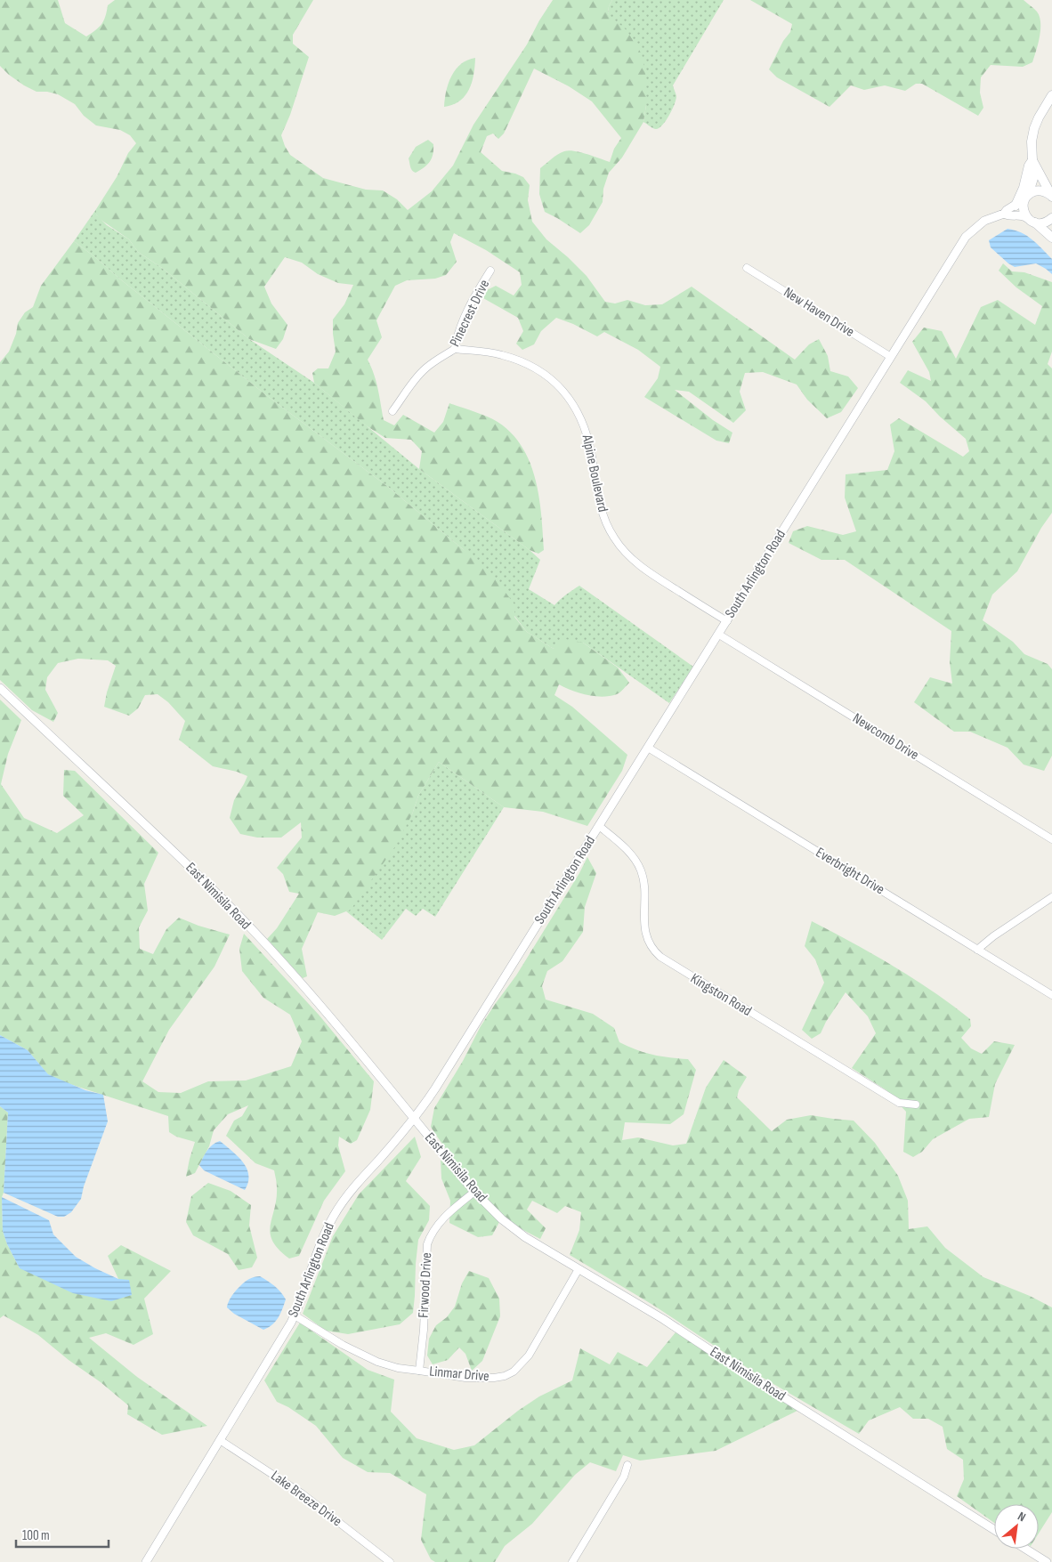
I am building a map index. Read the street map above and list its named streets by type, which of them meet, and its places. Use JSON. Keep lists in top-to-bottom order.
{
  "streets": {
    "street": [
      "New Haven Drive",
      "Pinecrest Drive",
      "Alpine Boulevard",
      "South Arlington Road",
      "Newcomb Drive",
      "Everbright Drive",
      "East Nimisila Road",
      "Kingston Road",
      "Firwood Drive",
      "Linmar Drive",
      "Lake Breeze Drive"
    ]
  },
  "crossings": [
    ["New Haven Drive", "South Arlington Road"],
    ["Pinecrest Drive", "Alpine Boulevard"],
    ["Alpine Boulevard", "South Arlington Road"],
    ["South Arlington Road", "Newcomb Drive"],
    ["South Arlington Road", "Everbright Drive"],
    ["South Arlington Road", "East Nimisila Road"],
    ["South Arlington Road", "Kingston Road"],
    ["South Arlington Road", "Linmar Drive"],
    ["South Arlington Road", "Lake Breeze Drive"],
    ["East Nimisila Road", "Firwood Drive"],
    ["East Nimisila Road", "Linmar Drive"],
    ["Firwood Drive", "Linmar Drive"]
  ],
  "scale_bar": "100 m",
  "north": "top right"
}
